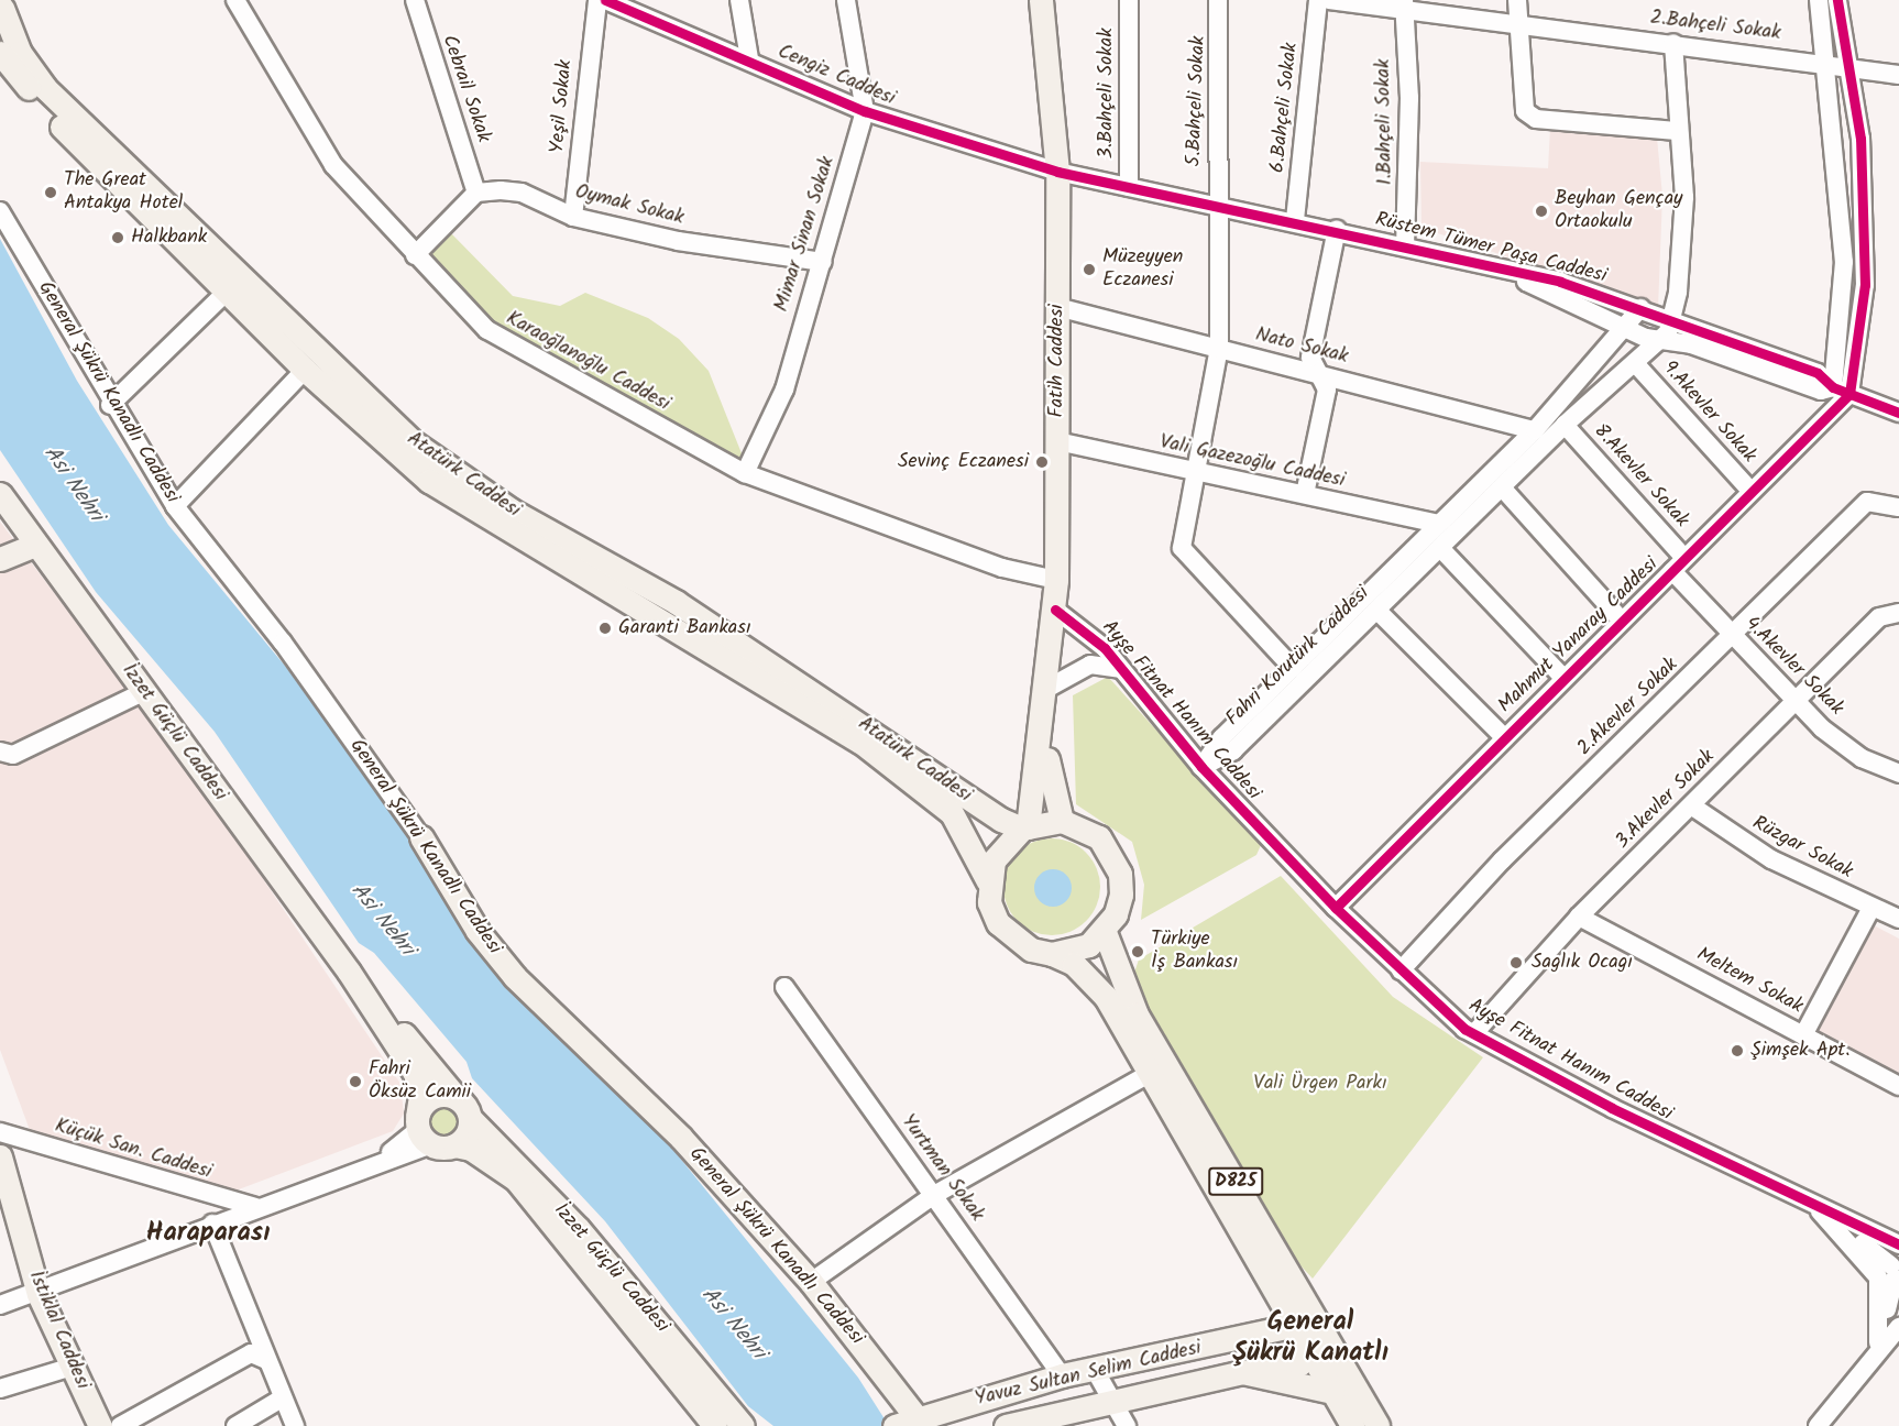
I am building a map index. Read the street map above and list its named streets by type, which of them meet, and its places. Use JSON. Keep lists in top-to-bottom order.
{
  "streets": {
    "main road": [
      "Fatih Caddesi",
      "General Şükrü Kanadlı Caddesi",
      "Atatürk Caddesi",
      "İzzet Güçlü Caddesi",
      "D825",
      "İstiklal Caddesi",
      "Yavuz Sultan Selim Caddesi"
    ],
    "street": [
      "2.Bahçeli Sokak",
      "Cengiz Caddesi",
      "Cebrail Sokak",
      "3.Bahçeli Sokak",
      "5.Bahçeli Sokak",
      "Yeşil Sokak",
      "6.Bahçeli Sokak",
      "1.Bahçeli Sokak",
      "Oymak Sokak",
      "Mimar Sinan Sokak",
      "Rüstem Tümer Paşa Caddesi",
      "Nato Sokak",
      "Karaoğlanoğlu Caddesi",
      "9.Akevler Sokak",
      "Vali Gazezoğlu Caddesi",
      "8.Akevler Sokak",
      "Mahmut Yanaray Caddesi",
      "Fahri Korutürk Caddesi",
      "4.Akevler Sokak",
      "2.Akevler Sokak",
      "Ayşe Fitnat Hanım Caddesi",
      "3.Akevler Sokak",
      "Rüzgar Sokak",
      "Meltem Sokak",
      "Küçük San. Caddesi",
      "Yurtman Sokak"
    ]
  },
  "crossings": [
    ["2.Bahçeli Sokak", "1.Bahçeli Sokak"],
    ["Cengiz Caddesi", "Mimar Sinan Sokak"],
    ["Cengiz Caddesi", "Rüstem Tümer Paşa Caddesi"],
    ["Cengiz Caddesi", "Fatih Caddesi"],
    ["Cebrail Sokak", "Oymak Sokak"],
    ["3.Bahçeli Sokak", "Rüstem Tümer Paşa Caddesi"],
    ["5.Bahçeli Sokak", "Rüstem Tümer Paşa Caddesi"],
    ["5.Bahçeli Sokak", "Nato Sokak"],
    ["5.Bahçeli Sokak", "Vali Gazezoğlu Caddesi"],
    ["5.Bahçeli Sokak", "Fahri Korutürk Caddesi"],
    ["Yeşil Sokak", "Oymak Sokak"],
    ["6.Bahçeli Sokak", "Rüstem Tümer Paşa Caddesi"],
    ["1.Bahçeli Sokak", "Rüstem Tümer Paşa Caddesi"],
    ["Oymak Sokak", "Mimar Sinan Sokak"],
    ["Mimar Sinan Sokak", "Karaoğlanoğlu Caddesi"],
    ["Rüstem Tümer Paşa Caddesi", "Fatih Caddesi"],
    ["Rüstem Tümer Paşa Caddesi", "Mahmut Yanaray Caddesi"],
    ["Rüstem Tümer Paşa Caddesi", "Fahri Korutürk Caddesi"],
    ["Nato Sokak", "Fatih Caddesi"],
    ["Nato Sokak", "Fahri Korutürk Caddesi"],
    ["Fatih Caddesi", "Karaoğlanoğlu Caddesi"],
    ["Fatih Caddesi", "Vali Gazezoğlu Caddesi"],
    ["Fatih Caddesi", "Atatürk Caddesi"],
    ["Fatih Caddesi", "Ayşe Fitnat Hanım Caddesi"],
    ["Fatih Caddesi", "D825"],
    ["General Şükrü Kanadlı Caddesi", "Yavuz Sultan Selim Caddesi"],
    ["9.Akevler Sokak", "Mahmut Yanaray Caddesi"],
    ["9.Akevler Sokak", "Fahri Korutürk Caddesi"],
    ["Vali Gazezoğlu Caddesi", "Fahri Korutürk Caddesi"],
    ["Atatürk Caddesi", "D825"],
    ["Atatürk Caddesi", "Yavuz Sultan Selim Caddesi"],
    ["8.Akevler Sokak", "Mahmut Yanaray Caddesi"],
    ["8.Akevler Sokak", "Fahri Korutürk Caddesi"],
    ["8.Akevler Sokak", "4.Akevler Sokak"],
    ["Mahmut Yanaray Caddesi", "4.Akevler Sokak"],
    ["Mahmut Yanaray Caddesi", "Ayşe Fitnat Hanım Caddesi"],
    ["Fahri Korutürk Caddesi", "Ayşe Fitnat Hanım Caddesi"],
    ["4.Akevler Sokak", "2.Akevler Sokak"],
    ["4.Akevler Sokak", "3.Akevler Sokak"],
    ["2.Akevler Sokak", "Ayşe Fitnat Hanım Caddesi"],
    ["Ayşe Fitnat Hanım Caddesi", "3.Akevler Sokak"],
    ["3.Akevler Sokak", "Rüzgar Sokak"],
    ["3.Akevler Sokak", "Meltem Sokak"],
    ["Yurtman Sokak", "Yavuz Sultan Selim Caddesi"],
    ["D825", "Yavuz Sultan Selim Caddesi"]
  ],
  "districts": ["Haraparası", "General Şükrü Kanatlı"],
  "water": ["Asi Nehri"],
  "parks": ["Vali Ürgen Parkı"],
  "places": [
    "The Great Antakya Hotel",
    "Beyhan Gençay Ortaokulu",
    "Halkbank",
    "Müzeyyen Eczanesi",
    "Sevinç Eczanesi",
    "Garanti Bankası",
    "Türkiye İş Bankası",
    "Saglık Ocagı",
    "Şimşek Apt.",
    "Fahri Öksüz Camii"
  ]
}
